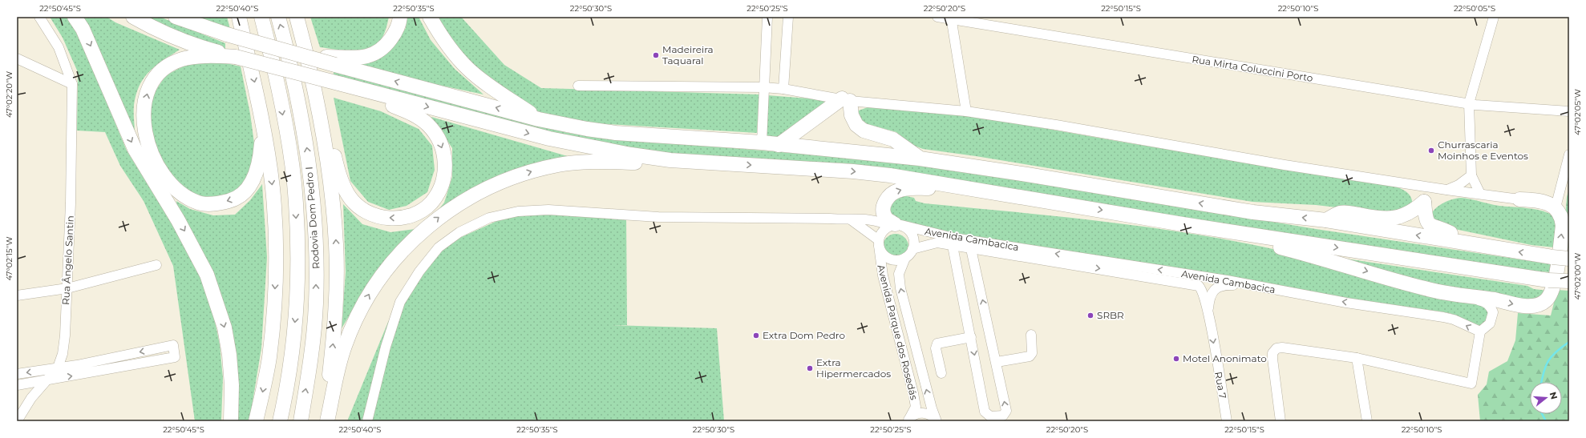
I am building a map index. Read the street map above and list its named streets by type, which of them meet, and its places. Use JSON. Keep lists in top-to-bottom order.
{
  "streets": {
    "highway": ["Rodovia Dom Pedro I"],
    "street": [
      "Rua Mirta Coluccini Porto",
      "Avenida Cambacica",
      "Rua Ângelo Santin",
      "Avenida Parque dos Rosedás",
      "Rua 7"
    ]
  },
  "crossings": [
    ["Avenida Cambacica", "Avenida Parque dos Rosedás"],
    ["Avenida Cambacica", "Rua 7"]
  ],
  "one_way": ["Rua 7"],
  "places": [
    "Madeireira Taquaral",
    "Churrascaria Moinhos e Eventos",
    "SRBR",
    "Extra Dom Pedro",
    "Motel Anonimato",
    "Extra Hipermercados"
  ],
  "north": "right",
  "coordinates": [
    "22°50'45\"S",
    "22°50'40\"S",
    "22°50'35\"S",
    "22°50'30\"S",
    "22°50'25\"S",
    "22°50'20\"S",
    "22°50'15\"S",
    "22°50'10\"S",
    "22°50'05\"S",
    "47°02'20\"W",
    "47°02'05\"W",
    "47°02'15\"W",
    "47°02'00\"W"
  ]
}
